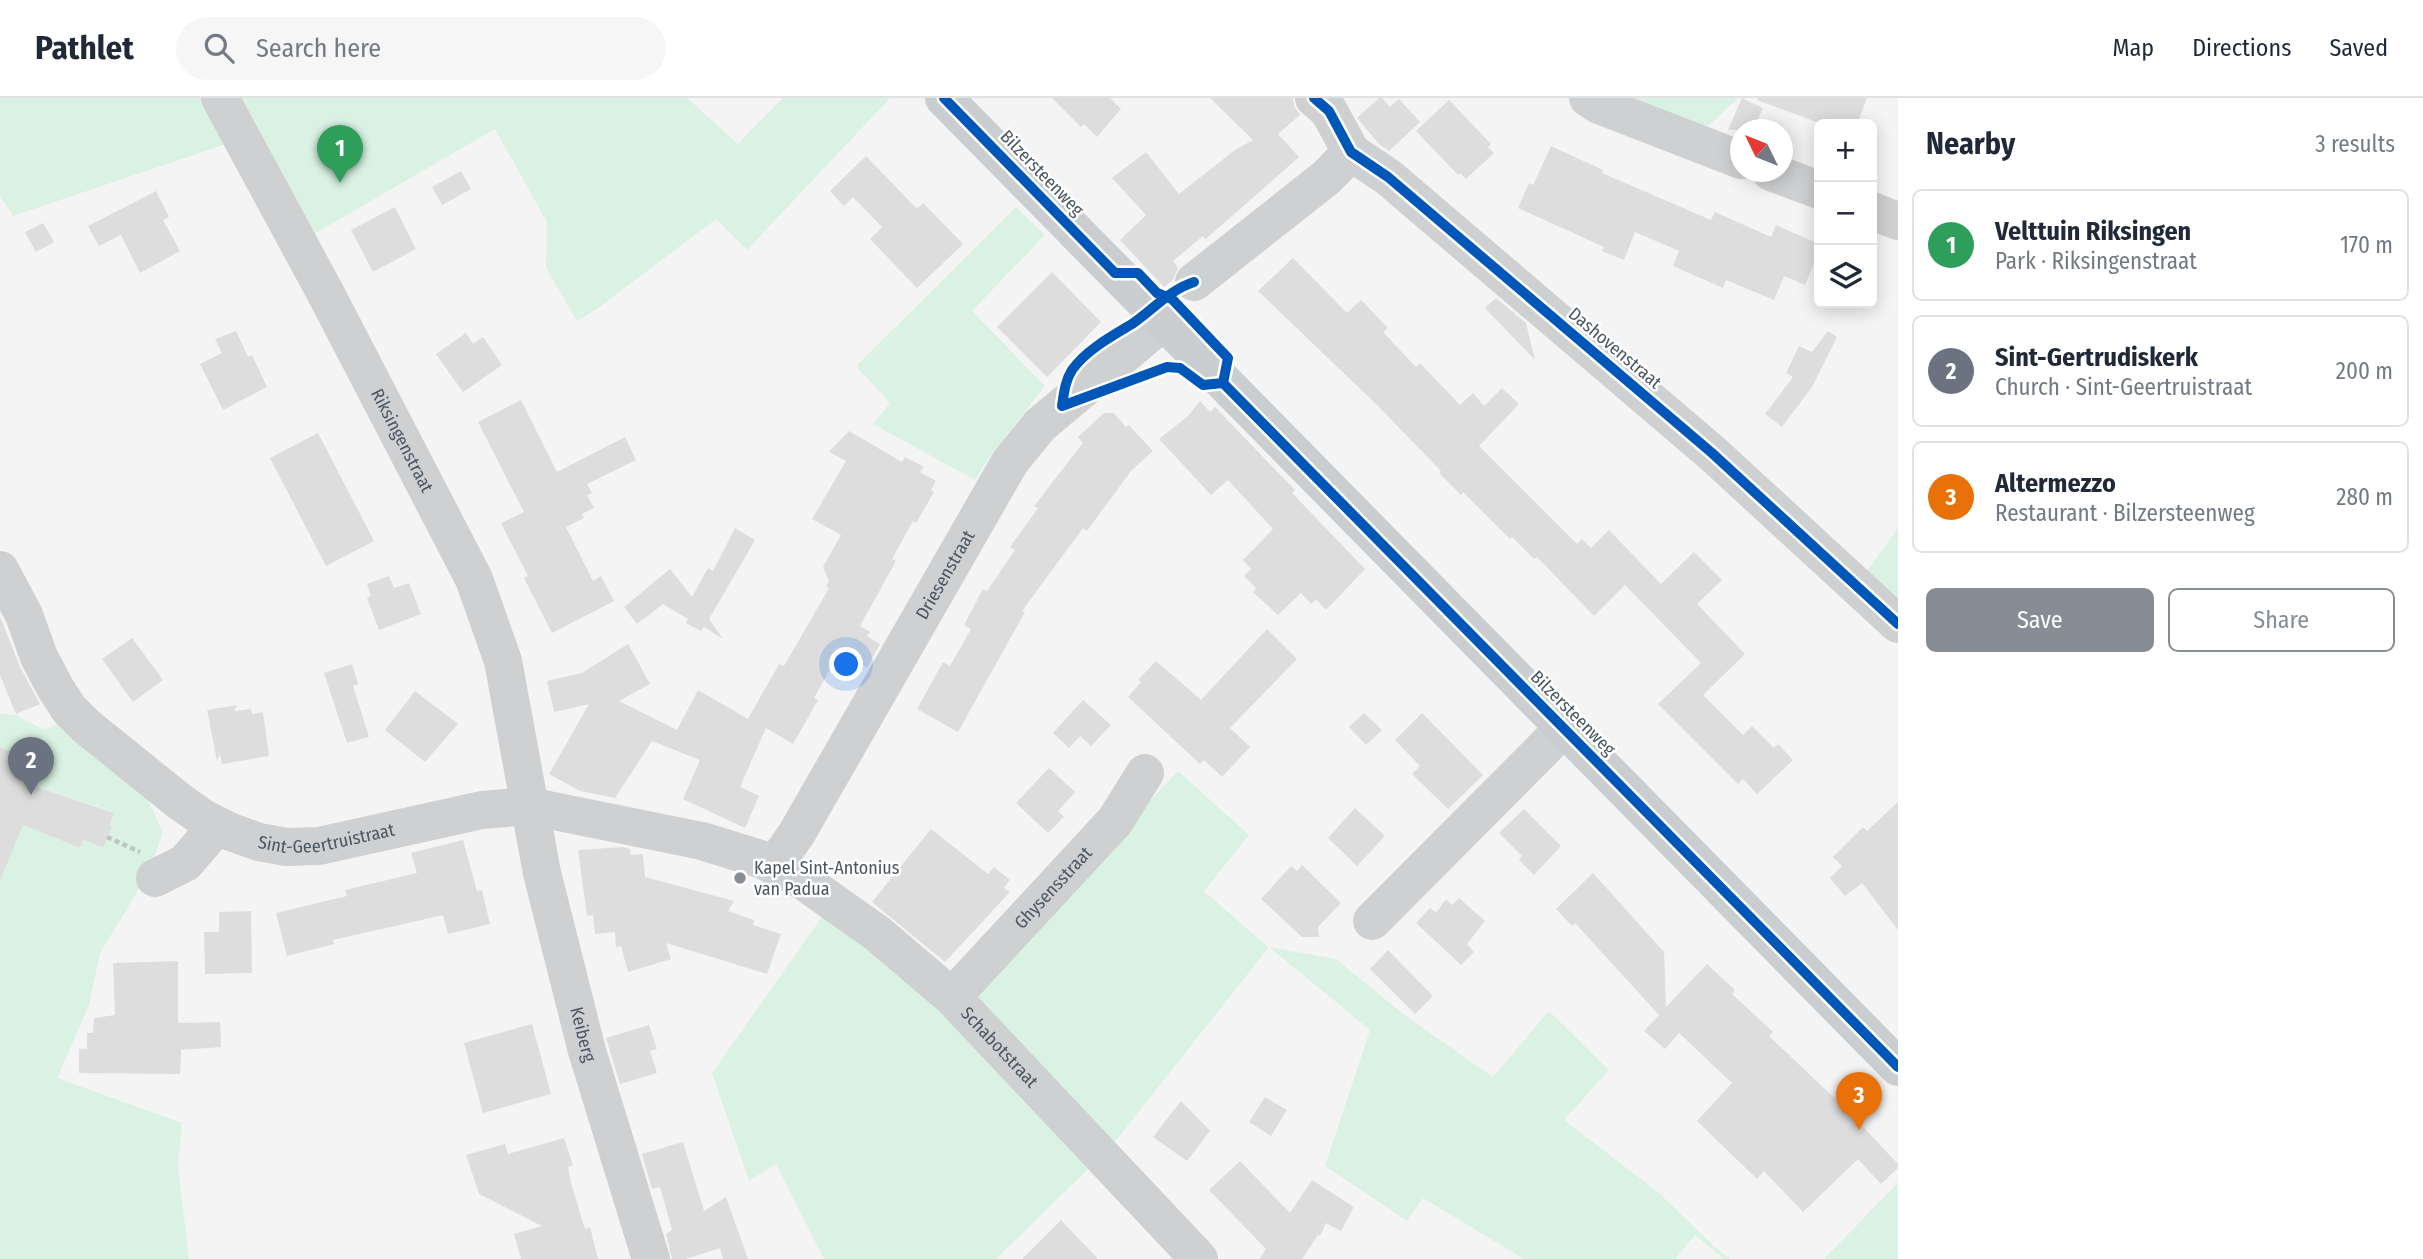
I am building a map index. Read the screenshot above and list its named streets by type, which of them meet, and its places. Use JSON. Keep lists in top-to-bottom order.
{
  "streets": {
    "main road": ["Bilzersteenweg"],
    "street": [
      "Dashovenstraat",
      "Riksingenstraat",
      "Driesenstraat",
      "Sint-Geertruistraat",
      "Ghysensstraat",
      "Keiberg",
      "Schabotstraat"
    ]
  },
  "crossings": [
    ["Bilzersteenweg", "Driesenstraat"],
    ["Riksingenstraat", "Sint-Geertruistraat"],
    ["Riksingenstraat", "Keiberg"],
    ["Driesenstraat", "Sint-Geertruistraat"],
    ["Driesenstraat", "Schabotstraat"],
    ["Sint-Geertruistraat", "Keiberg"],
    ["Sint-Geertruistraat", "Schabotstraat"],
    ["Ghysensstraat", "Schabotstraat"]
  ],
  "places": ["Kapel Sint-Antonius van Padua"],
  "north": "top left",
  "page": {
    "header": "Pathlet",
    "search": "Search here",
    "nav": ["Map", "Directions", "Saved"],
    "heading": ["Nearby", "3 results"],
    "map_buttons": ["+", "−"],
    "pins": ["1", "2", "3"],
    "list": [
      {
        "mark": "1",
        "name": "Velttuin Riksingen",
        "note": "Park · Riksingenstraat",
        "value": "170 m"
      },
      {
        "mark": "2",
        "name": "Sint-Gertrudiskerk",
        "note": "Church · Sint-Geertruistraat",
        "value": "200 m"
      },
      {
        "mark": "3",
        "name": "Altermezzo",
        "note": "Restaurant · Bilzersteenweg",
        "value": "280 m"
      }
    ],
    "buttons": ["Save", "Share"]
  }
}
